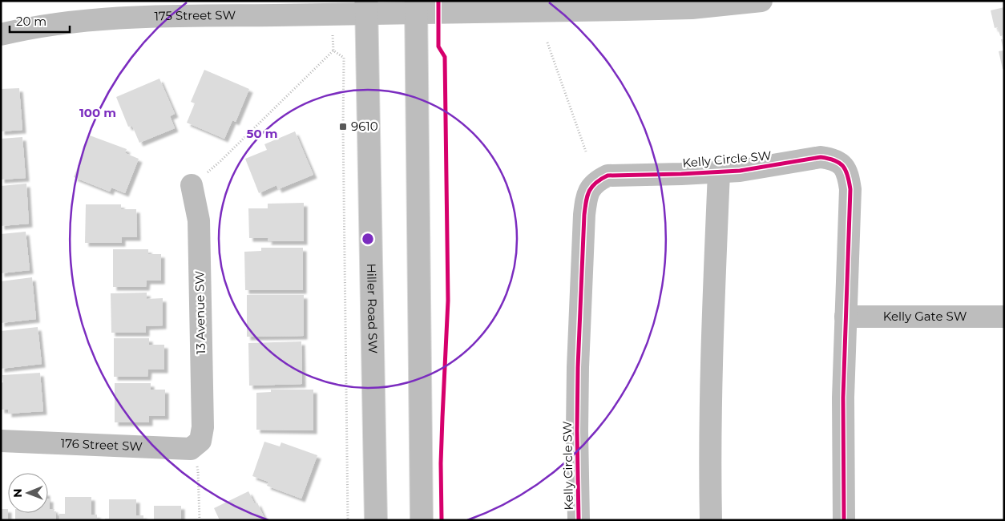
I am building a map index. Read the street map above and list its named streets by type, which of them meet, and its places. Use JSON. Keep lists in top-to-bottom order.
{
  "streets": {
    "street": [
      "175 Street SW",
      "Kelly Circle SW",
      "Hiller Road SW",
      "13 Avenue SW",
      "Kelly Gate SW",
      "176 Street SW"
    ]
  },
  "crossings": [
    ["175 Street SW", "Hiller Road SW"],
    ["Kelly Circle SW", "Kelly Gate SW"],
    ["13 Avenue SW", "176 Street SW"]
  ],
  "places": {
    "transit": ["9610"]
  },
  "scale_bar": "20 m",
  "north": "left",
  "rings": ["100 m", "50 m"]
}
